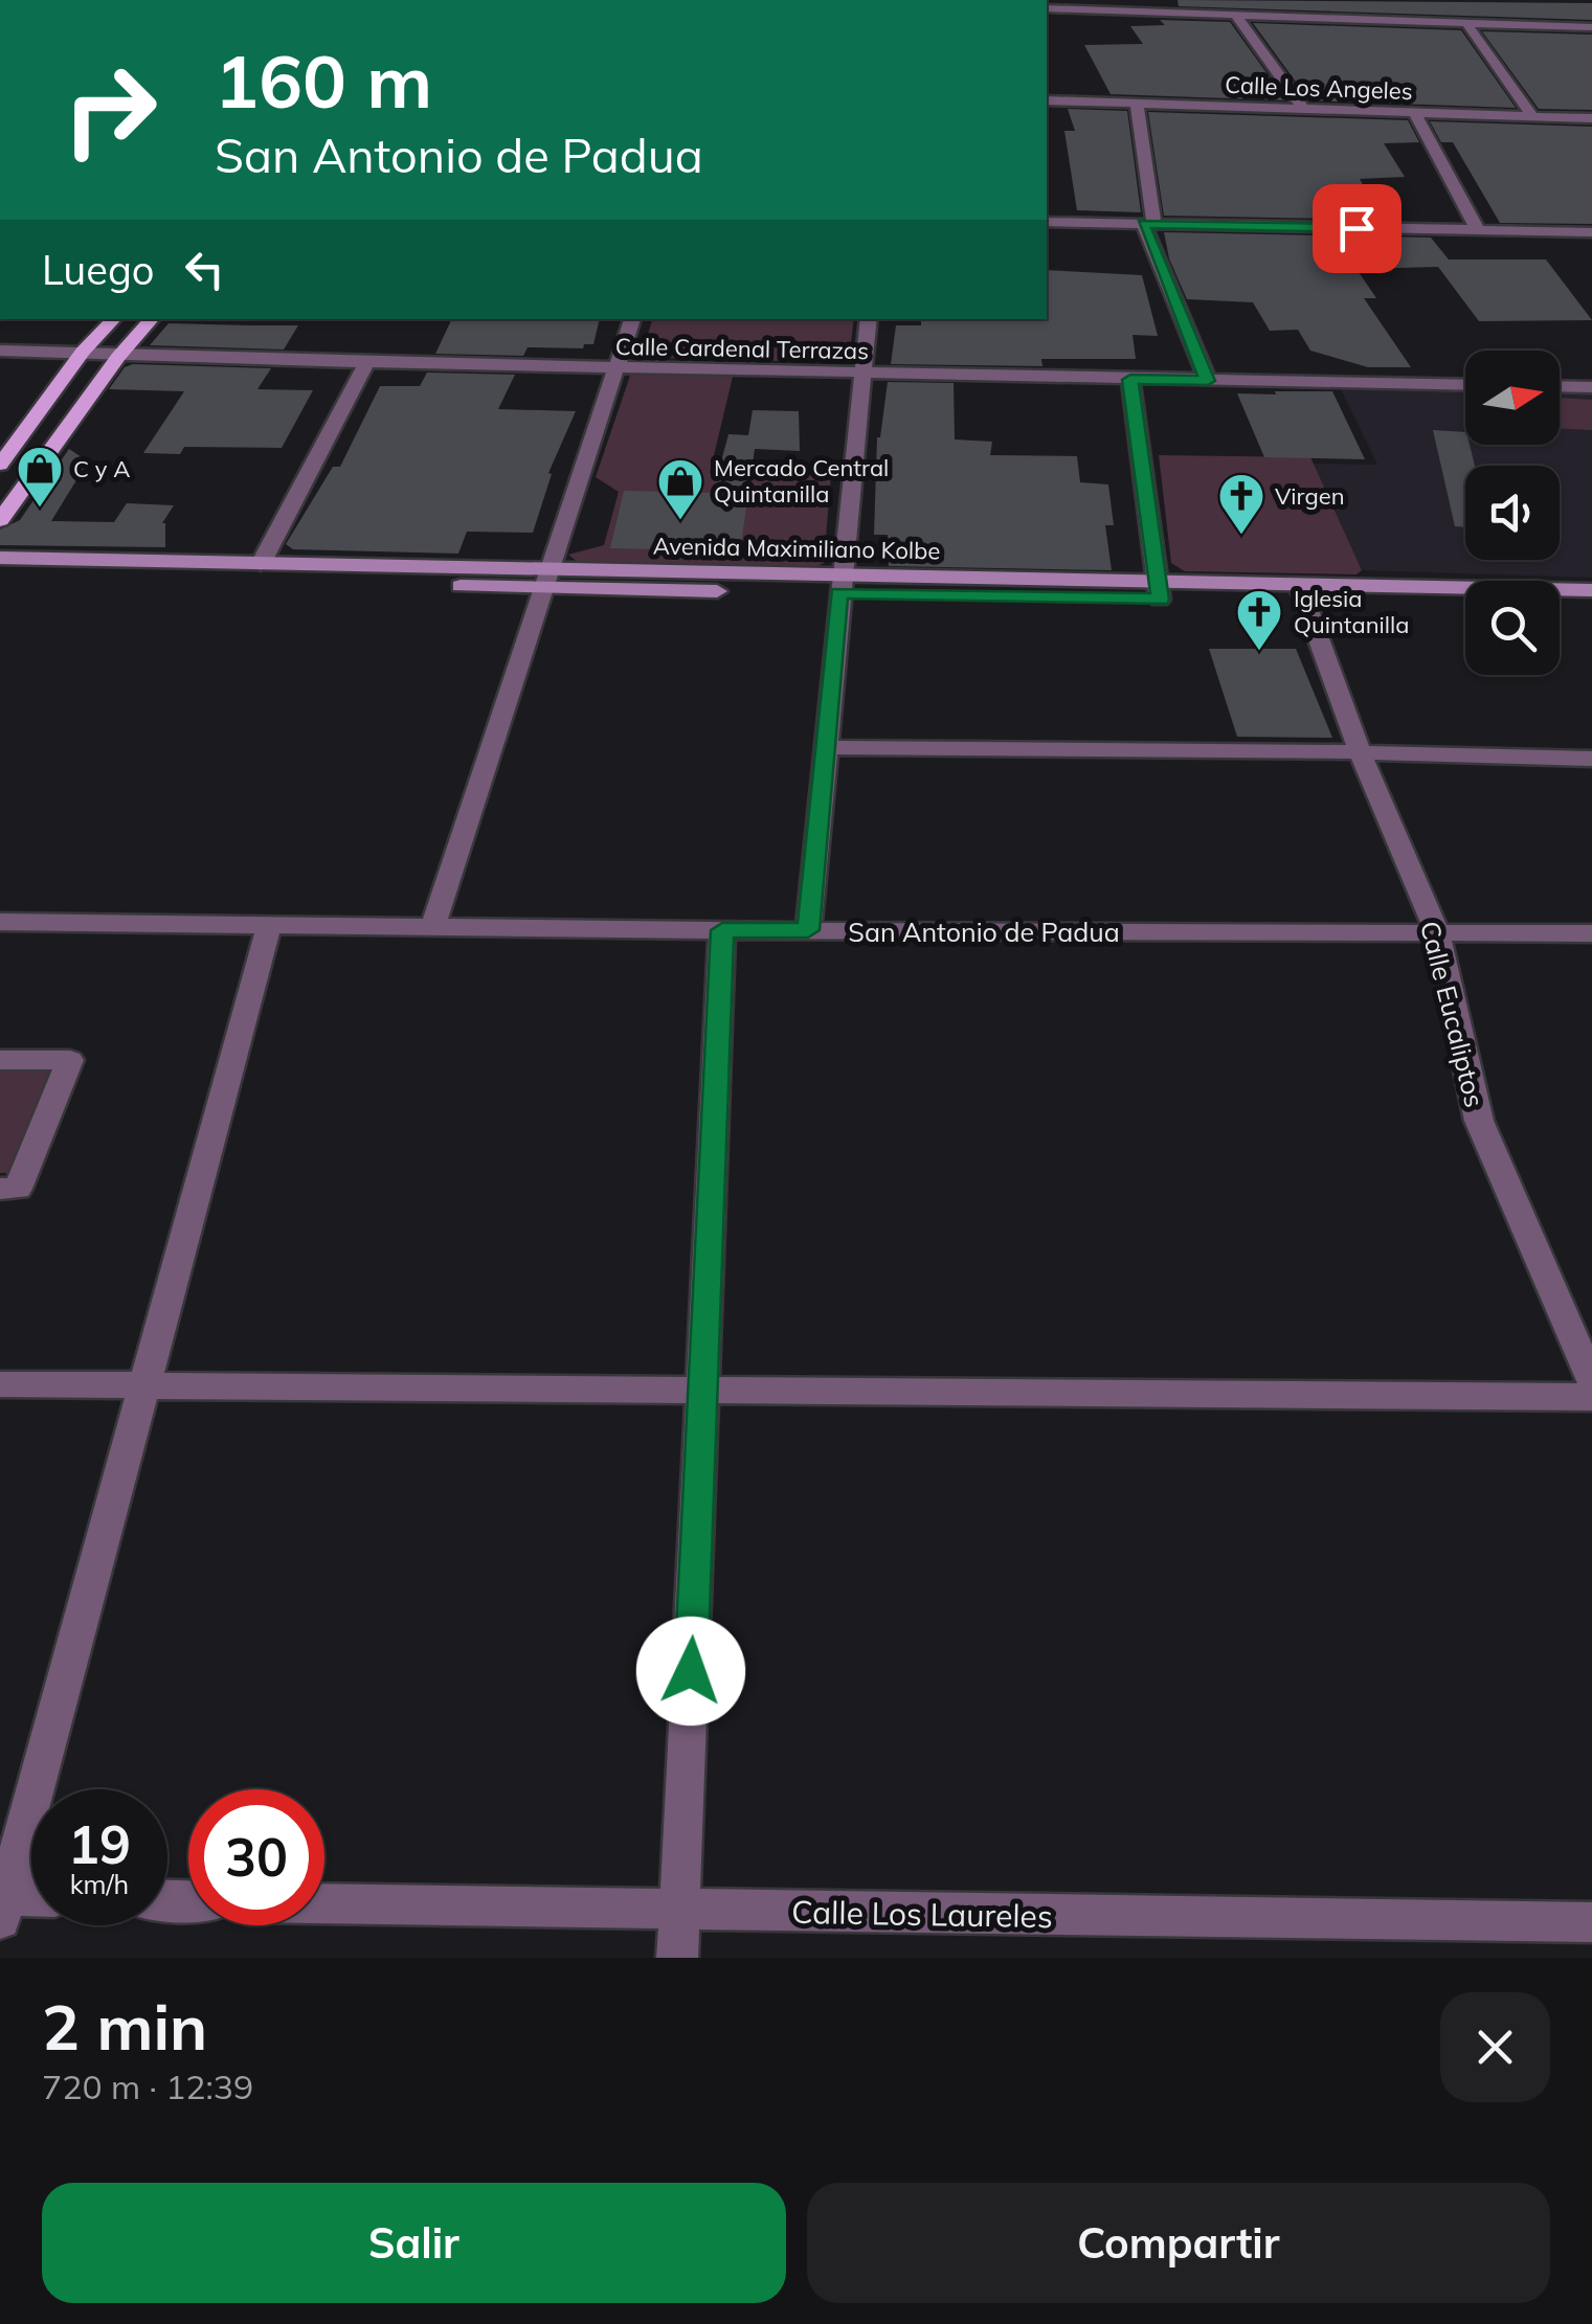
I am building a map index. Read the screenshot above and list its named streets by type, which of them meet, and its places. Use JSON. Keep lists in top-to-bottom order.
{
  "streets": {
    "main road": ["Avenida Maximiliano Kolbe"],
    "street": [
      "Calle Los Angeles",
      "Calle Cardenal Terrazas",
      "San Antonio de Padua",
      "Calle Eucaliptos",
      "Calle Los Laureles"
    ]
  },
  "crossings": [
    ["Avenida Maximiliano Kolbe", "Calle Eucaliptos"],
    ["San Antonio de Padua", "Calle Eucaliptos"]
  ],
  "places": {
    "shop": ["C y A", "Mercado Central Quintanilla"],
    "church": ["Virgen", "Iglesia Quintanilla"]
  },
  "north": "right",
  "page": {
    "turn": ["160 m", "San Antonio de Padua"],
    "then": "Luego",
    "speed": "19 km/h",
    "limit": "30",
    "heading": ["2 min", "720 m · 12:39"],
    "buttons": ["Salir", "Compartir"]
  }
}
